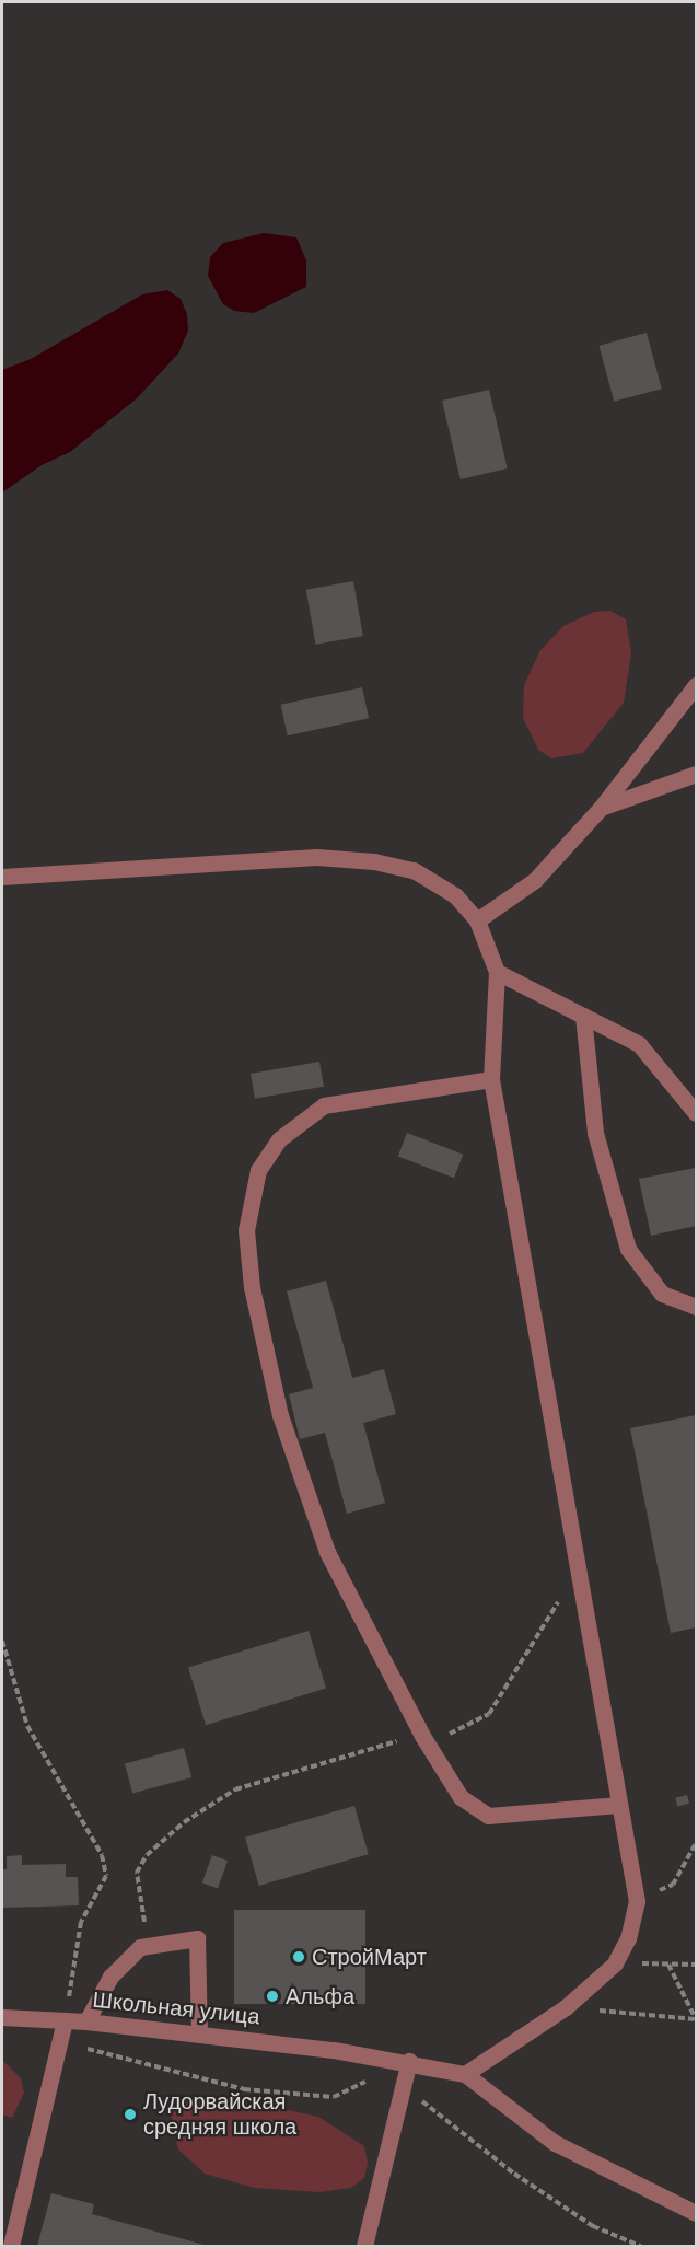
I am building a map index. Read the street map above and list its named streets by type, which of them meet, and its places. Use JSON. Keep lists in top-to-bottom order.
{
  "streets": {
    "street": ["Школьная улица"]
  },
  "places": ["СтройМарт", "Альфа", "Лудорвайская средняя школа"]
}
